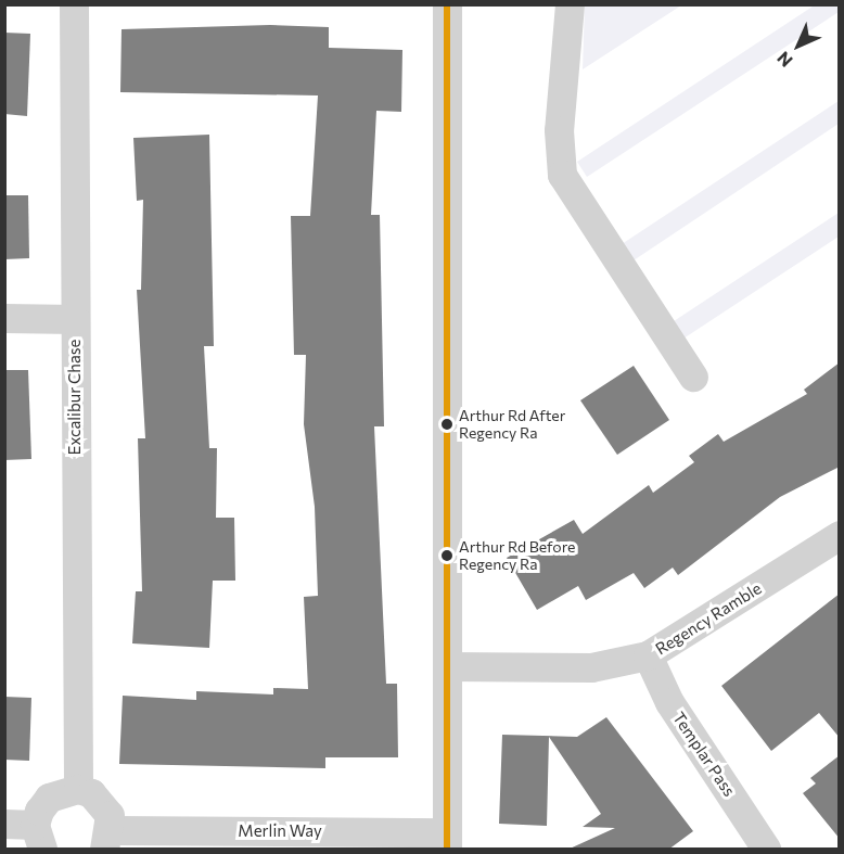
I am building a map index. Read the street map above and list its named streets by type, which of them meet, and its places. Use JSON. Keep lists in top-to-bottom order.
{
  "streets": {
    "street": [
      "Excalibur Chase",
      "Regency Ramble",
      "Templar Pass",
      "Merlin Way"
    ]
  },
  "crossings": [
    ["Regency Ramble", "Templar Pass"]
  ],
  "places": ["Arthur Rd After Regency Ra", "Arthur Rd Before Regency Ra"],
  "north": "bottom left"
}
